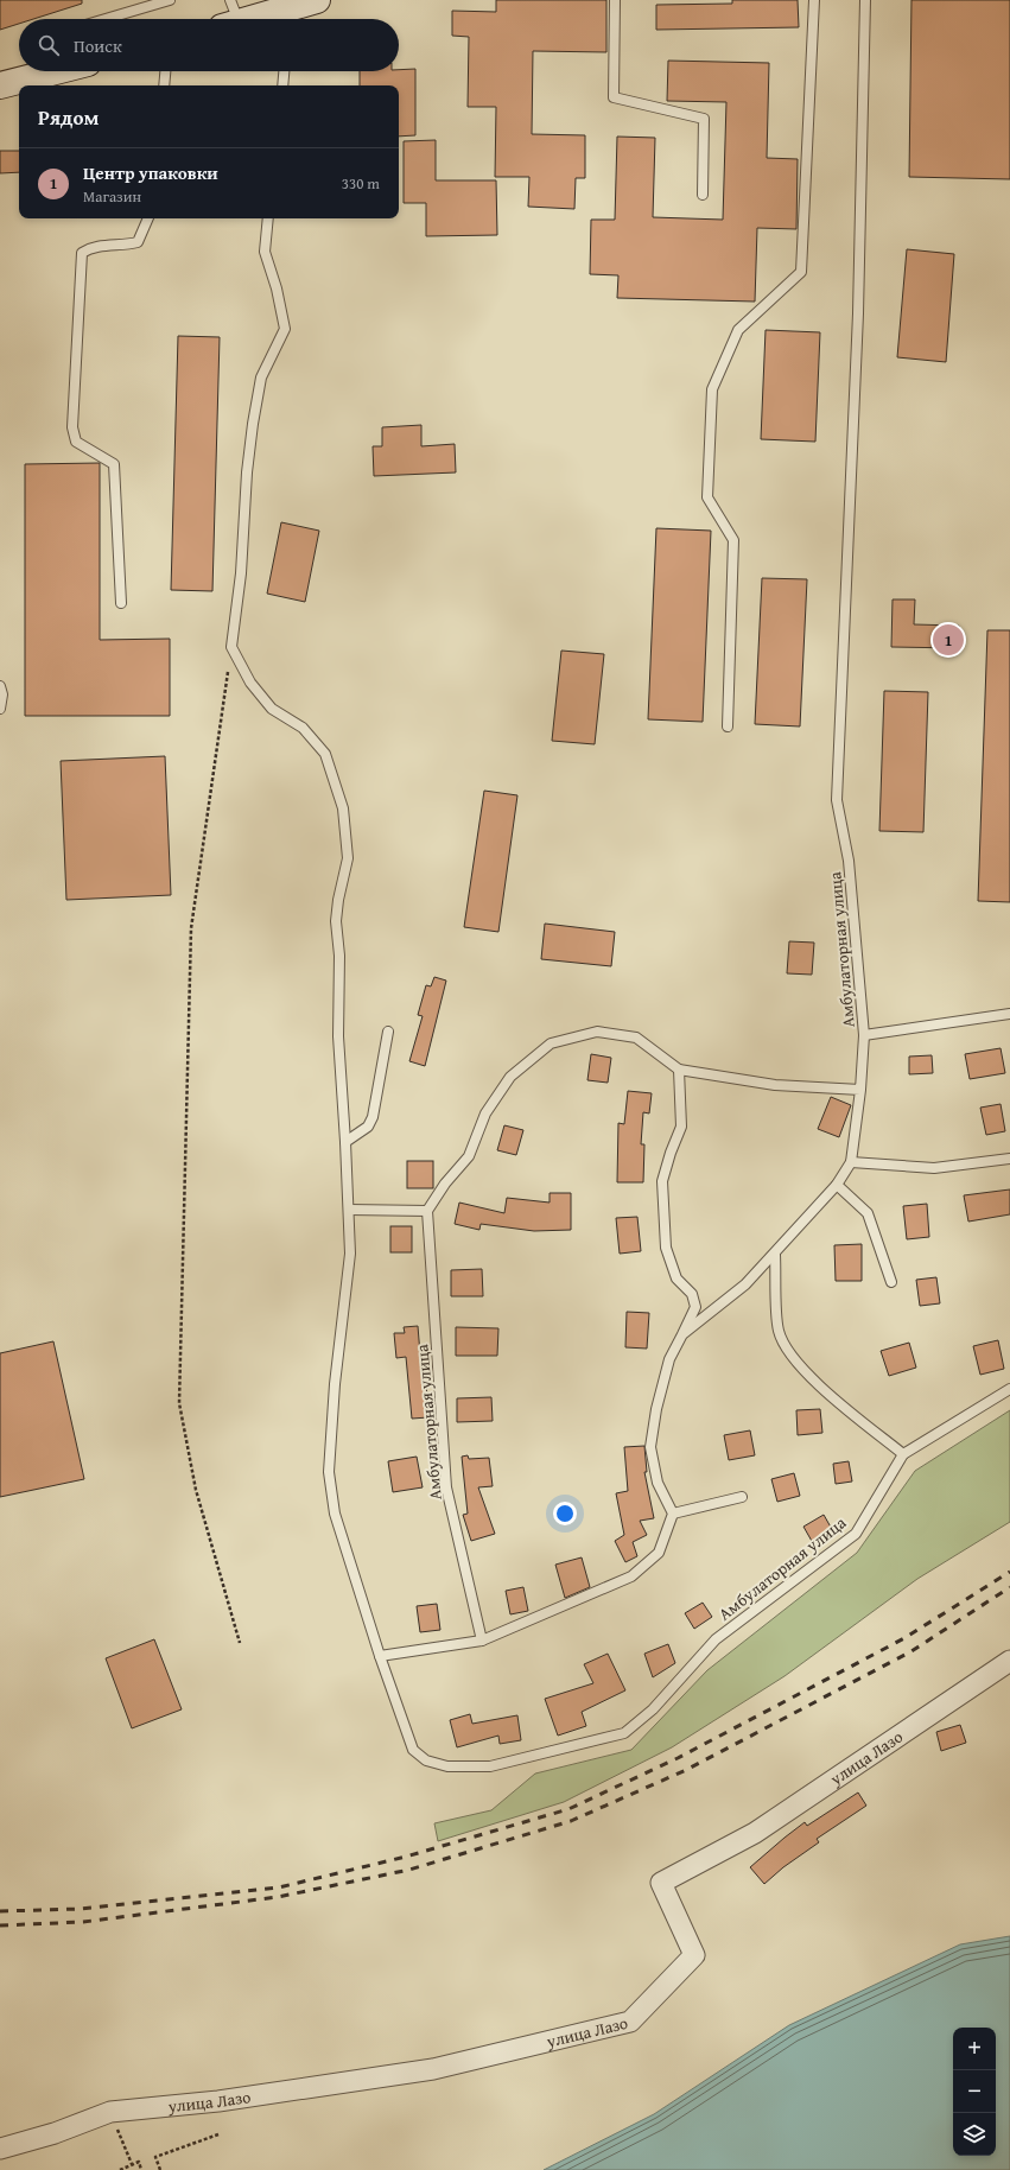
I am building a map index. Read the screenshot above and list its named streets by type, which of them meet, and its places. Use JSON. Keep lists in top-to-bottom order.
{
  "streets": {
    "street": ["улица Лазо"],
    "lane": ["Амбулаторная улица"]
  },
  "page": {
    "search": "Поиск",
    "heading": "Рядом",
    "list": [
      {
        "mark": "1",
        "name": "Центр упаковки",
        "note": "Магазин",
        "value": "330 m"
      }
    ],
    "pins": "1",
    "map_buttons": ["+", "−"]
  }
}
